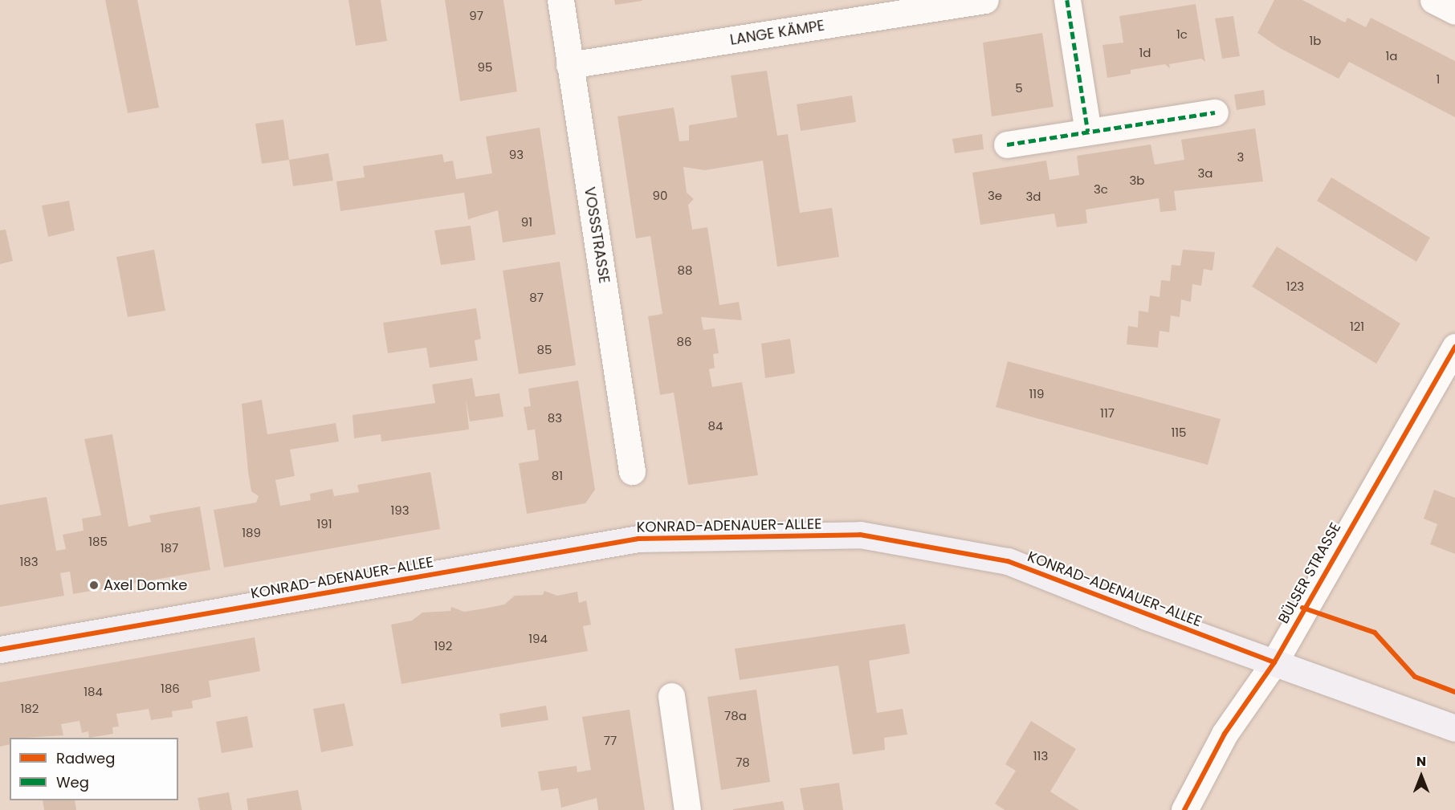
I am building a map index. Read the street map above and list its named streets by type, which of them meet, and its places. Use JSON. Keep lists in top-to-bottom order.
{
  "streets": {
    "main road": ["KONRAD-ADENAUER-ALLEE"],
    "street": ["LANGE KÄMPE", "VOSSSTRASSE", "BÜLSER STRASSE"]
  },
  "crossings": [
    ["LANGE KÄMPE", "VOSSSTRASSE"],
    ["KONRAD-ADENAUER-ALLEE", "BÜLSER STRASSE"]
  ],
  "places": ["Axel Domke"],
  "house_numbers": [
    "97",
    "1c",
    "1b",
    "1d",
    "1a",
    "95",
    "1",
    "5",
    "93",
    "3",
    "3a",
    "3b",
    "3c",
    "90",
    "3e",
    "3d",
    "91",
    "88",
    "123",
    "87",
    "121",
    "86",
    "85",
    "119",
    "117",
    "83",
    "84",
    "115",
    "81",
    "193",
    "191",
    "189",
    "185",
    "187",
    "183",
    "194",
    "192",
    "186",
    "184",
    "182",
    "78a",
    "77",
    "113",
    "78"
  ],
  "legend": ["Radweg", "Weg"],
  "north": "top"
}
